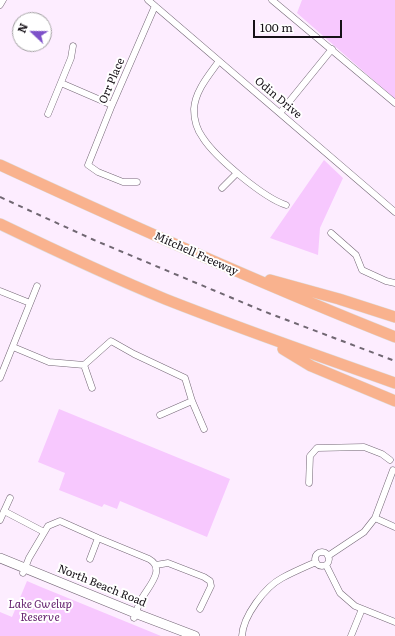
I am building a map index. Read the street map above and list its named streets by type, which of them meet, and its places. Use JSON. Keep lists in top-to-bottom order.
{
  "streets": {
    "highway": ["Mitchell Freeway"],
    "main road": ["North Beach Road"],
    "street": ["Orr Place", "Odin Drive"]
  },
  "crossings": [
    ["Orr Place", "Odin Drive"]
  ],
  "parks": ["Lake Gwelup Reserve"],
  "scale_bar": "100 m",
  "north": "left"
}
